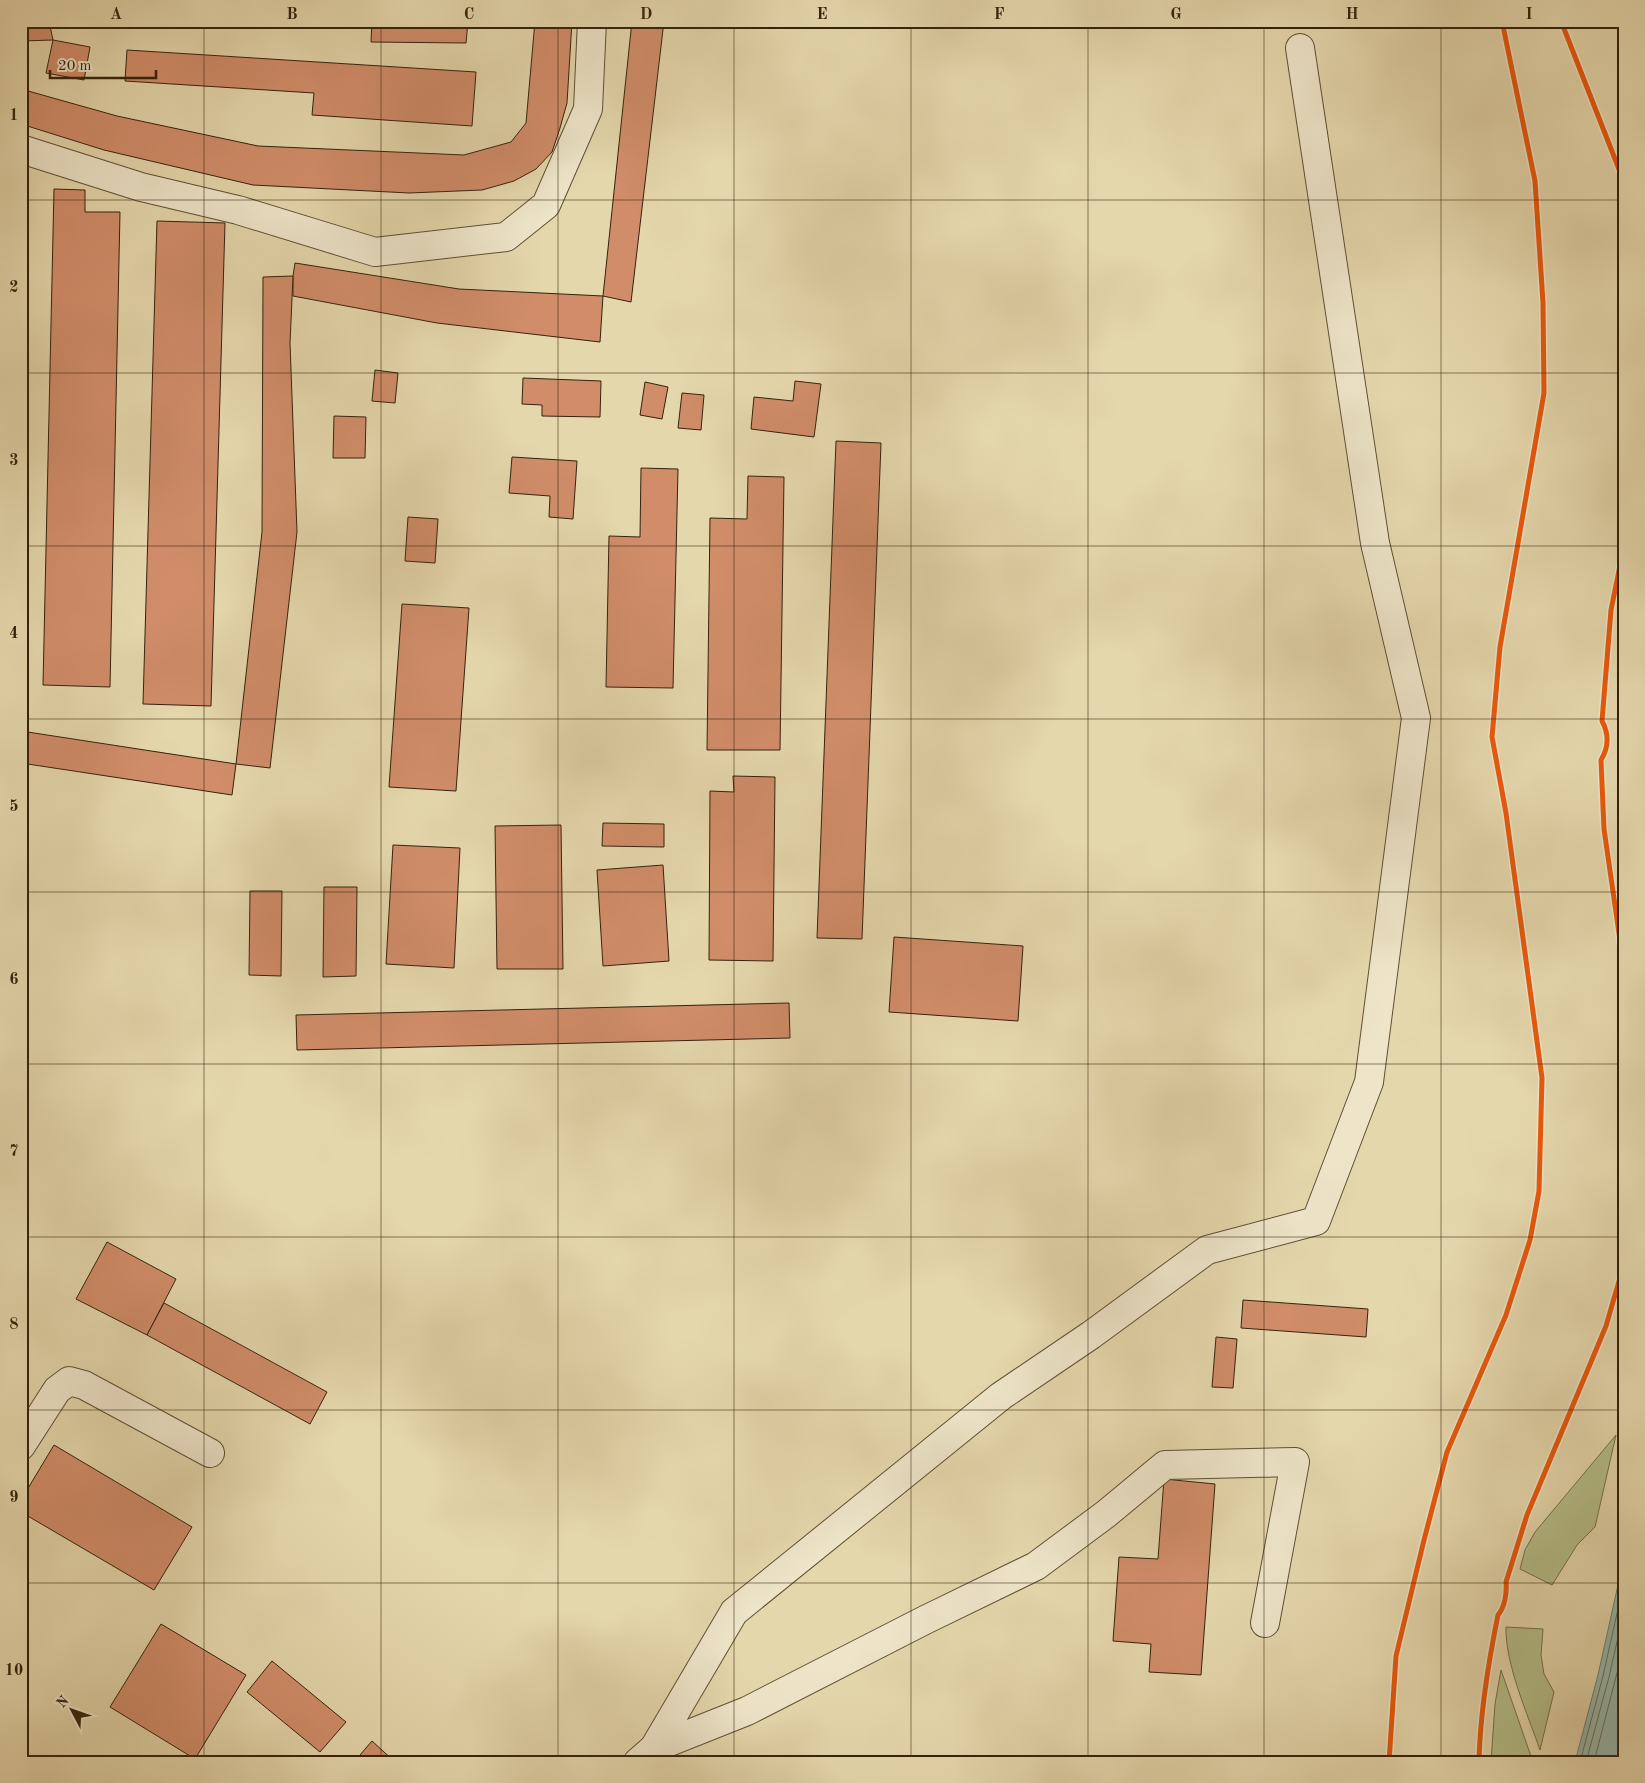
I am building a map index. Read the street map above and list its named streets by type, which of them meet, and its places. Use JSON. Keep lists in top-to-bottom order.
{
  "scale_bar": "20 m",
  "north": "top left",
  "grid": {
    "columns": [
      "A",
      "B",
      "C",
      "D",
      "E",
      "F",
      "G",
      "H",
      "I"
    ],
    "rows": [
      "1",
      "2",
      "3",
      "4",
      "5",
      "6",
      "7",
      "8",
      "9",
      "10"
    ]
  }
}
